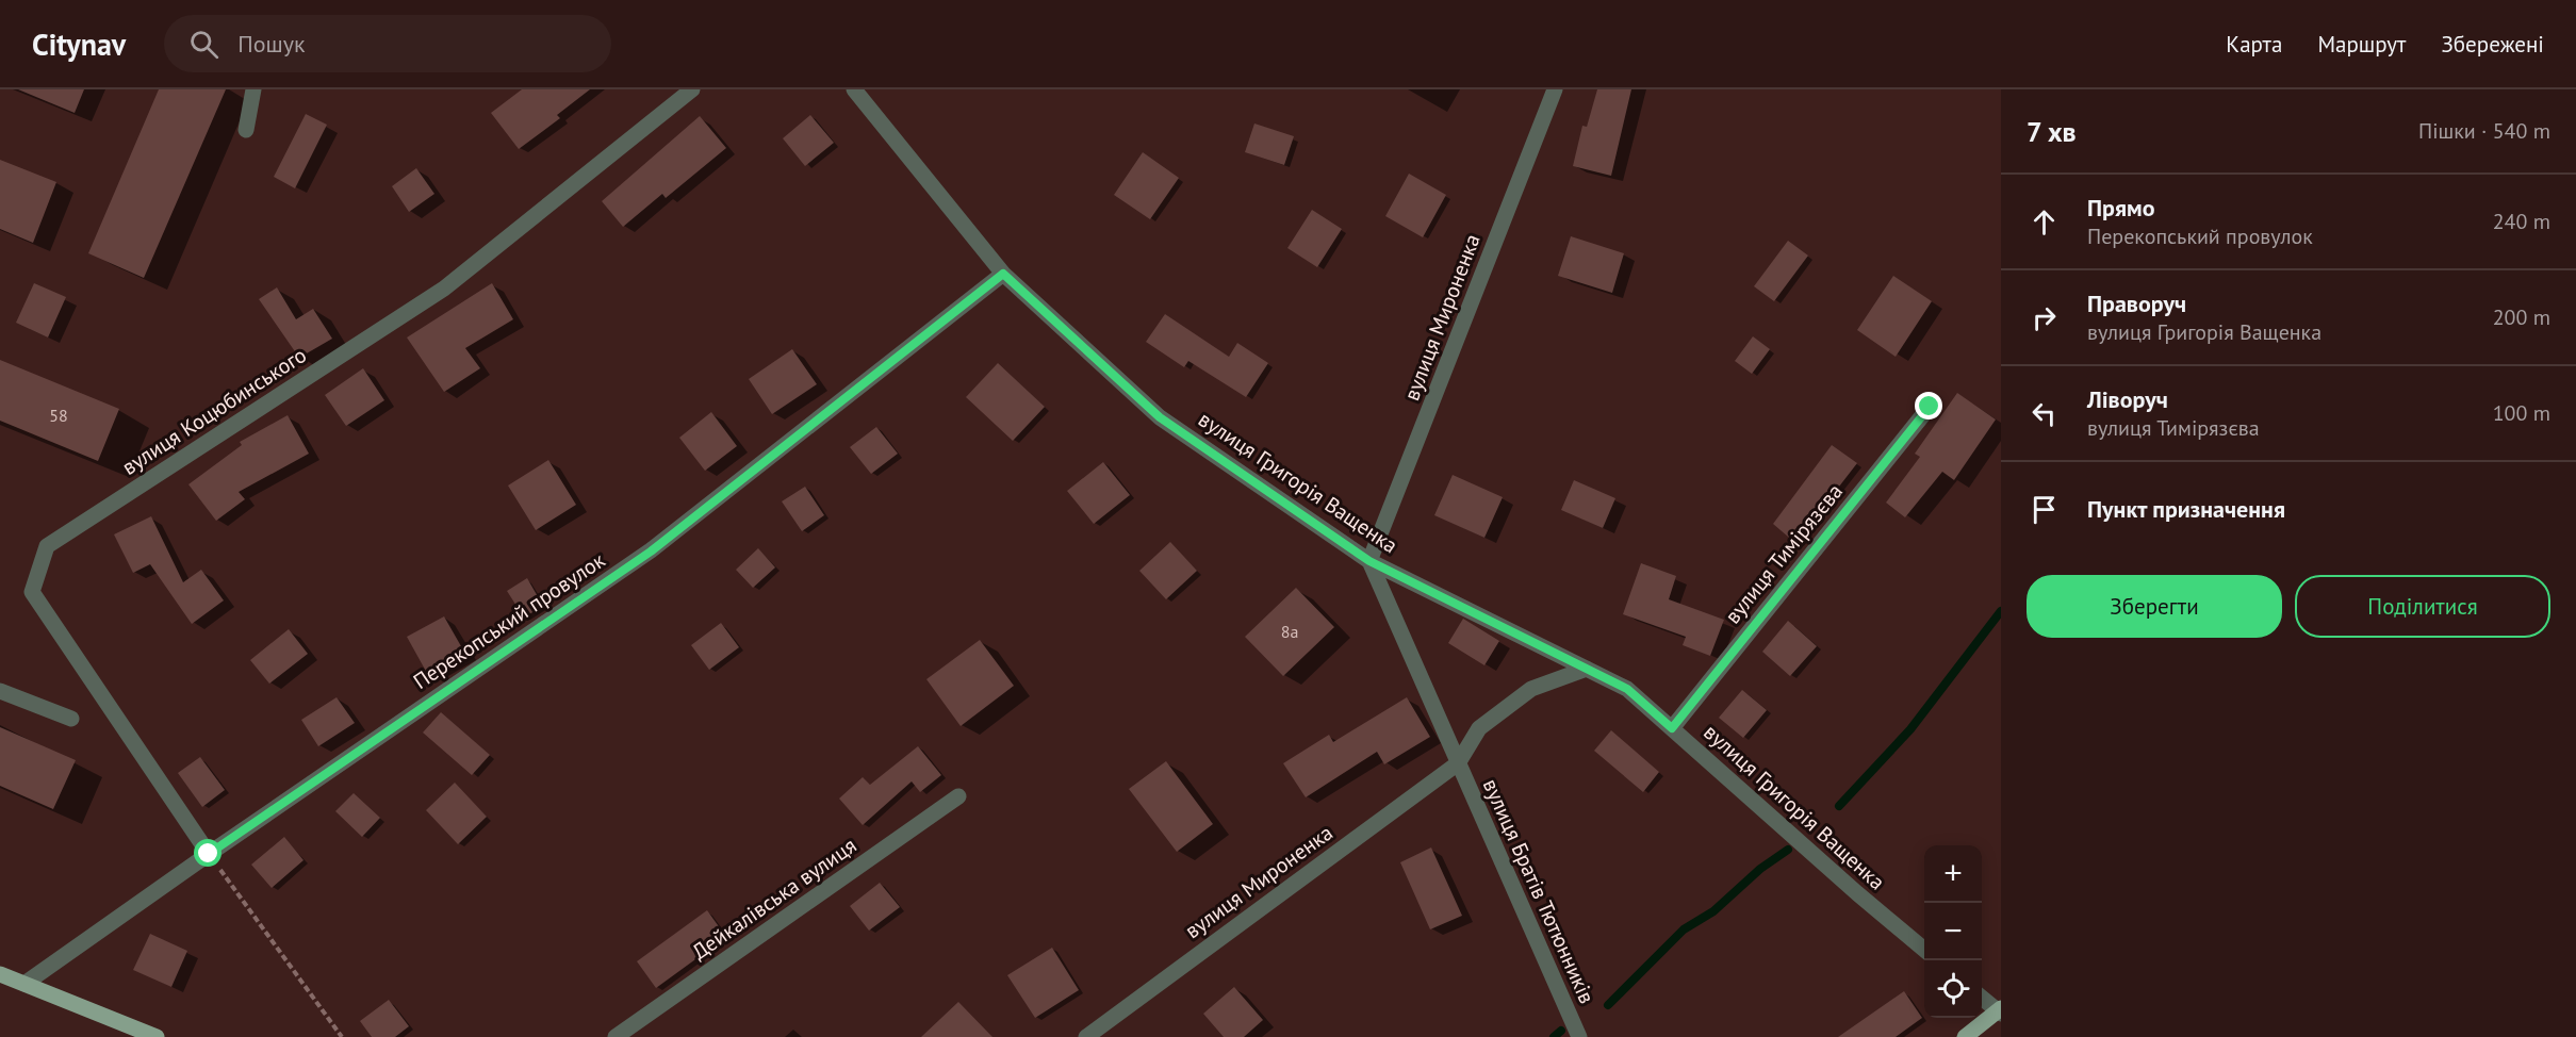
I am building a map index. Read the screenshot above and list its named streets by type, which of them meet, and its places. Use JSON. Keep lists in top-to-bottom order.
{
  "streets": {
    "street": [
      "вулиця Мироненка",
      "вулиця Коцюбинського",
      "вулиця Григорія Ващенка",
      "вулиця Тимірязєва",
      "Перекопський провулок",
      "вулиця Братів Тютюнників",
      "Дейкалівська вулиця"
    ]
  },
  "crossings": [
    ["вулиця Мироненка", "вулиця Григорія Ващенка"],
    ["вулиця Мироненка", "вулиця Братів Тютюнників"],
    ["вулиця Коцюбинського", "Перекопський провулок"],
    ["вулиця Григорія Ващенка", "вулиця Тимірязєва"],
    ["вулиця Григорія Ващенка", "Перекопський провулок"],
    ["вулиця Григорія Ващенка", "вулиця Братів Тютюнників"]
  ],
  "house_numbers": ["58", "8а"],
  "page": {
    "header": "Citynav",
    "search": "Пошук",
    "nav": ["Карта", "Маршрут", "Збережені"],
    "heading": ["7 хв", "Пішки · 540 m"],
    "list": [
      ["Прямо", "Перекопський провулок", "240 m"],
      ["Праворуч", "вулиця Григорія Ващенка", "200 m"],
      ["Ліворуч", "вулиця Тимірязєва", "100 m"],
      "Пункт призначення"
    ],
    "buttons": ["Зберегти", "Поділитися"],
    "map_buttons": ["+", "−"]
  }
}
